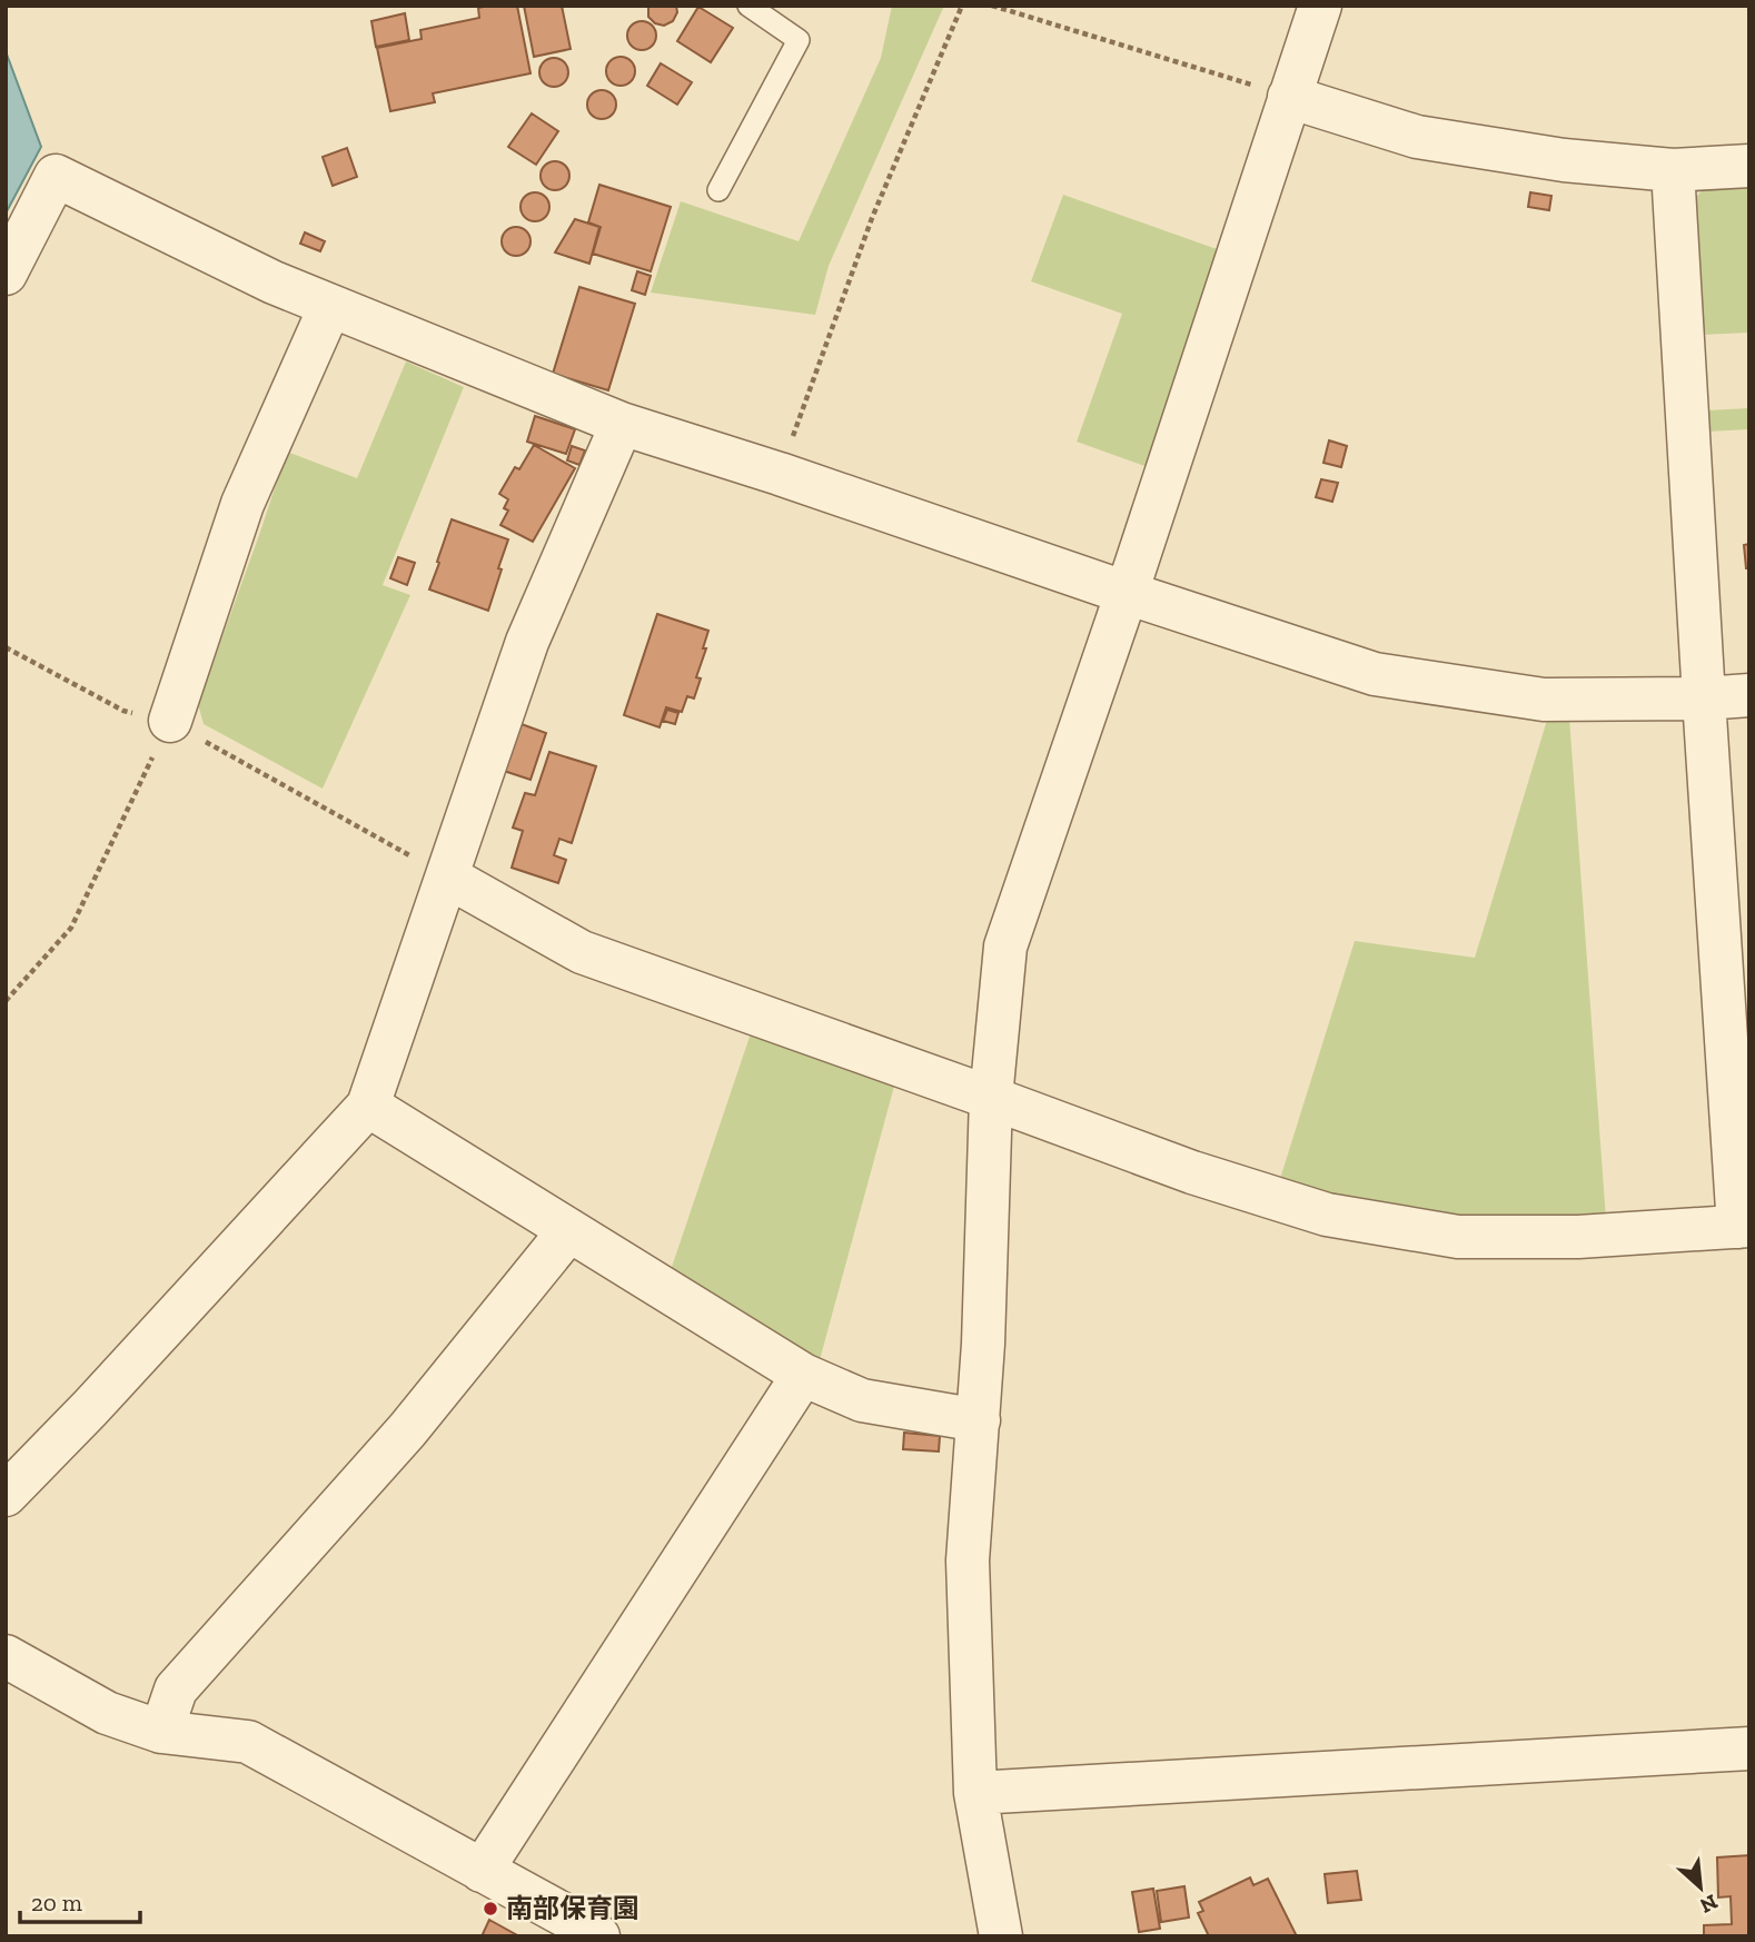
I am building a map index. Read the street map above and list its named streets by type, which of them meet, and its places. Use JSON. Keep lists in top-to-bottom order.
{
  "places": ["南部保育園"],
  "scale_bar": "20 m",
  "north": "bottom right"
}
